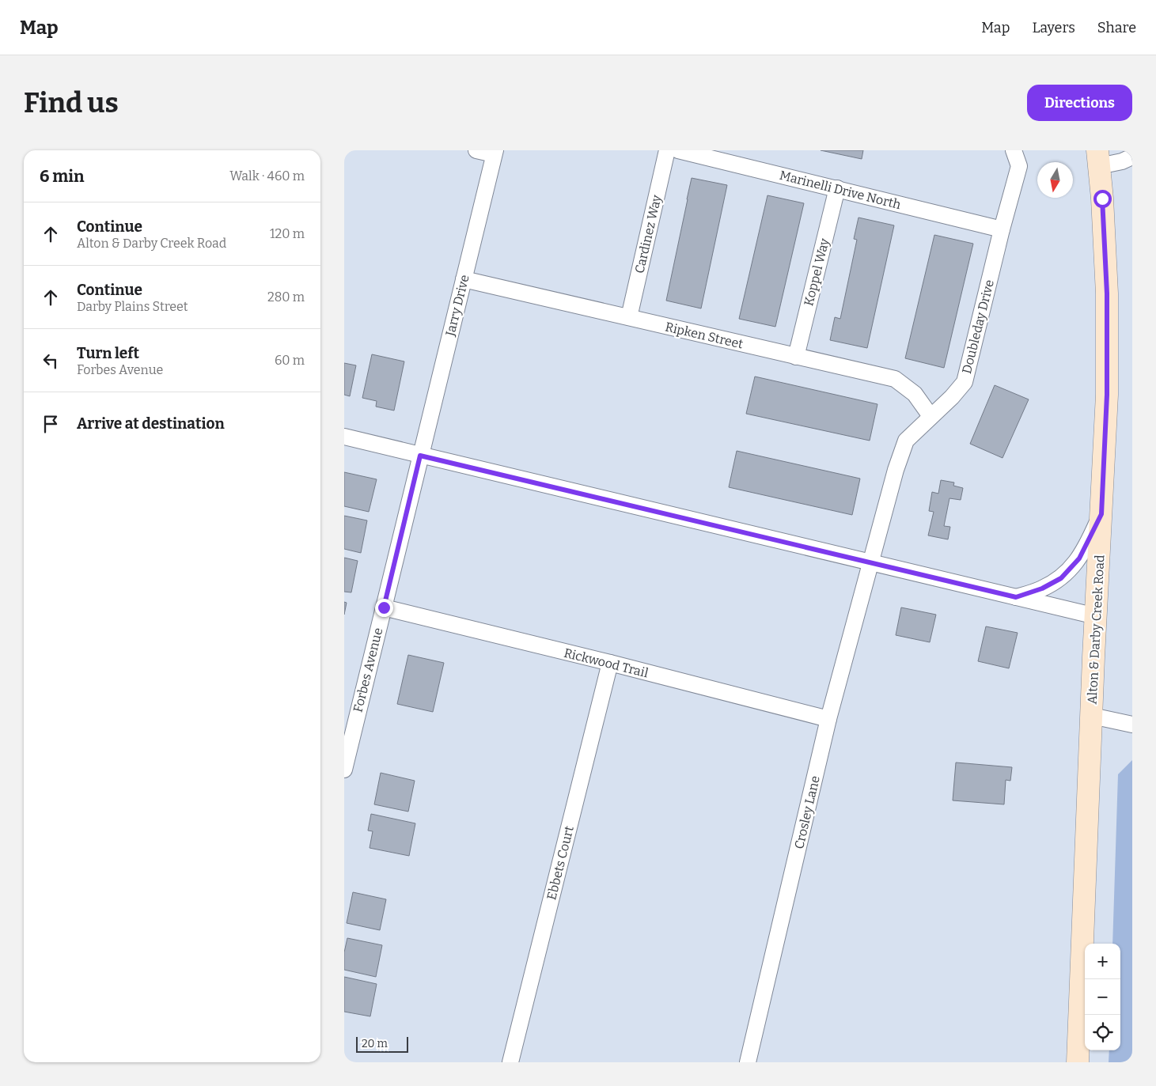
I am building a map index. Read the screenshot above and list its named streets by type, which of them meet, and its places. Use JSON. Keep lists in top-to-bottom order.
{
  "streets": {
    "main road": ["Alton & Darby Creek Road"],
    "street": [
      "Marinelli Drive North",
      "Cardinez Way",
      "Koppel Way",
      "Jarry Drive",
      "Doubleday Drive",
      "Ripken Street",
      "Rickwood Trail",
      "Forbes Avenue",
      "Crosley Lane",
      "Ebbets Court"
    ]
  },
  "crossings": [
    ["Marinelli Drive North", "Koppel Way"],
    ["Marinelli Drive North", "Doubleday Drive"],
    ["Cardinez Way", "Ripken Street"],
    ["Koppel Way", "Ripken Street"],
    ["Jarry Drive", "Ripken Street"],
    ["Jarry Drive", "Forbes Avenue"],
    ["Doubleday Drive", "Ripken Street"],
    ["Doubleday Drive", "Crosley Lane"],
    ["Rickwood Trail", "Forbes Avenue"],
    ["Rickwood Trail", "Crosley Lane"],
    ["Rickwood Trail", "Ebbets Court"]
  ],
  "scale_bar": "20 m",
  "north": "bottom",
  "page": {
    "header": "Map",
    "nav": ["Map", "Layers", "Share"],
    "buttons": "Directions",
    "title": "Find us",
    "heading": ["6 min", "Walk · 460 m"],
    "list": [
      ["Continue", "Alton & Darby Creek Road", "120 m"],
      ["Continue", "Darby Plains Street", "280 m"],
      ["Turn left", "Forbes Avenue", "60 m"],
      "Arrive at destination"
    ],
    "map_buttons": ["+", "−"],
    "scale": "20 m"
  }
}
